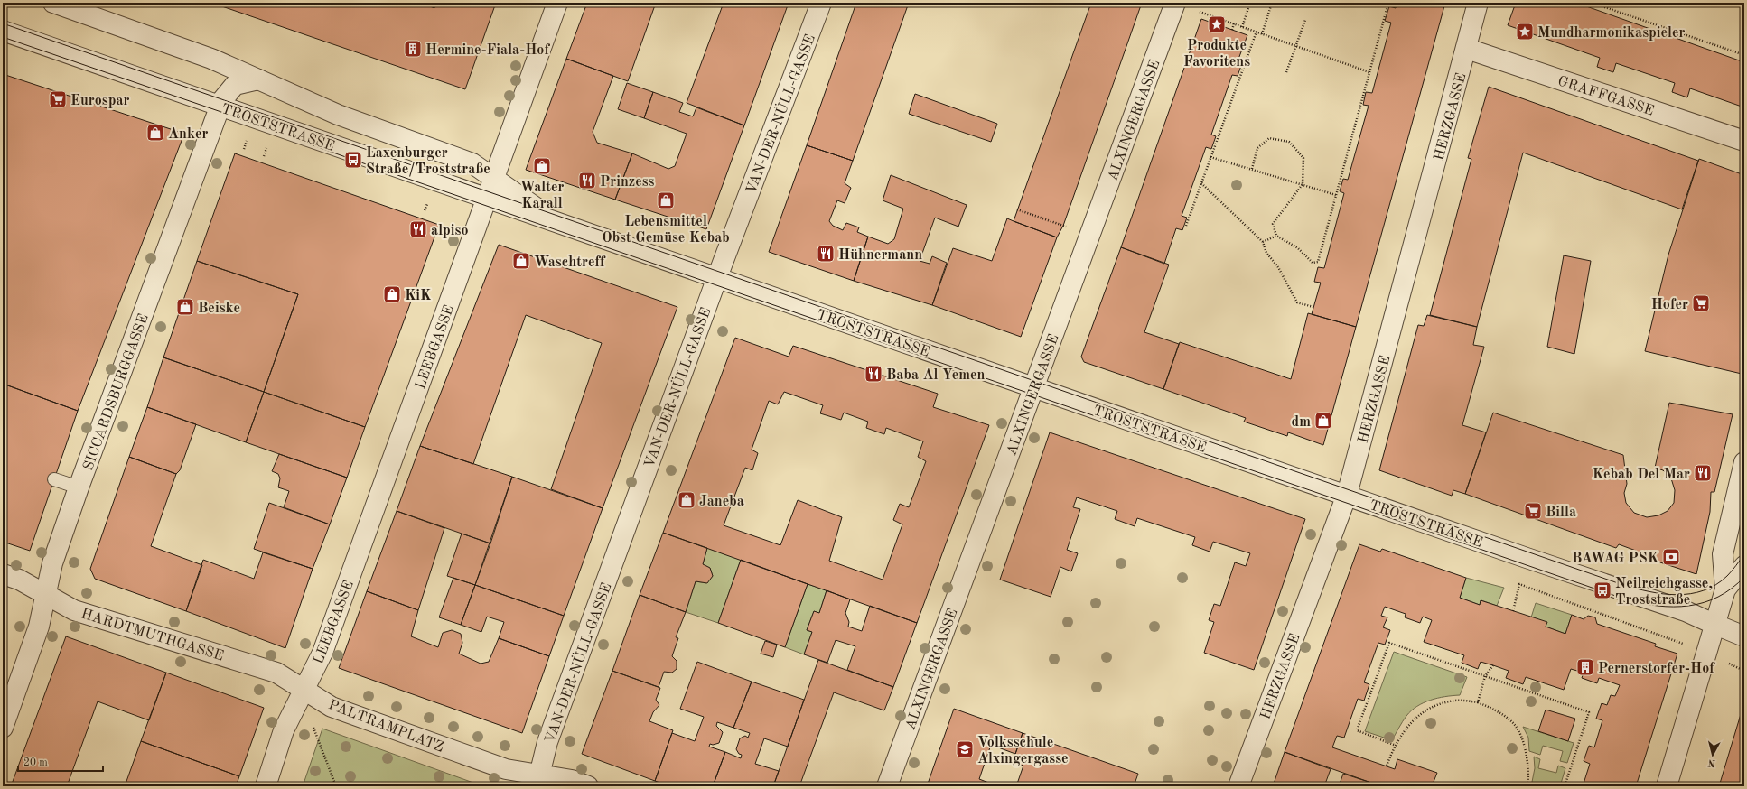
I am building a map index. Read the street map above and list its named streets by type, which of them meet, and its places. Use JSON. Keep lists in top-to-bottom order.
{
  "streets": {
    "street": [
      "GRAFFGASSE",
      "VAN-DER-NÜLL-GASSE",
      "HERZGASSE",
      "ALXINGERGASSE",
      "TROSTSTRASSE",
      "LEEBGASSE",
      "SICCARDSBURGGASSE",
      "HARDTMUTHGASSE",
      "PALTRAMPLATZ"
    ]
  },
  "crossings": [
    ["GRAFFGASSE", "HERZGASSE"],
    ["VAN-DER-NÜLL-GASSE", "TROSTSTRASSE"],
    ["VAN-DER-NÜLL-GASSE", "PALTRAMPLATZ"],
    ["HERZGASSE", "TROSTSTRASSE"],
    ["ALXINGERGASSE", "TROSTSTRASSE"],
    ["TROSTSTRASSE", "LEEBGASSE"],
    ["TROSTSTRASSE", "SICCARDSBURGGASSE"],
    ["LEEBGASSE", "HARDTMUTHGASSE"],
    ["LEEBGASSE", "PALTRAMPLATZ"],
    ["SICCARDSBURGGASSE", "HARDTMUTHGASSE"],
    ["HARDTMUTHGASSE", "PALTRAMPLATZ"]
  ],
  "places": {
    "place": ["Produkte Favoritens", "Mundharmonikaspieler"],
    "building": ["Hermine-Fiala-Hof", "Pernerstorfer-Hof"],
    "supermarket": ["Eurospar", "Hofer", "Billa"],
    "shop": [
      "Anker",
      "Walter Karall",
      "Lebensmittel Obst Gemüse Kebab",
      "Waschtreff",
      "KiK",
      "Beiske",
      "dm",
      "Janeba"
    ],
    "bus stop": ["Laxenburger Straße/Troststraße", "Neilreichgasse, Troststraße"],
    "restaurant": [
      "Prinzess",
      "alpiso",
      "Hühnermann",
      "Baba Al Yemen",
      "Kebab Del Mar"
    ],
    "bank": ["BAWAG PSK"],
    "school or university": ["Volksschule Alxingergasse"]
  },
  "scale_bar": "20 m",
  "north": "bottom"
}
